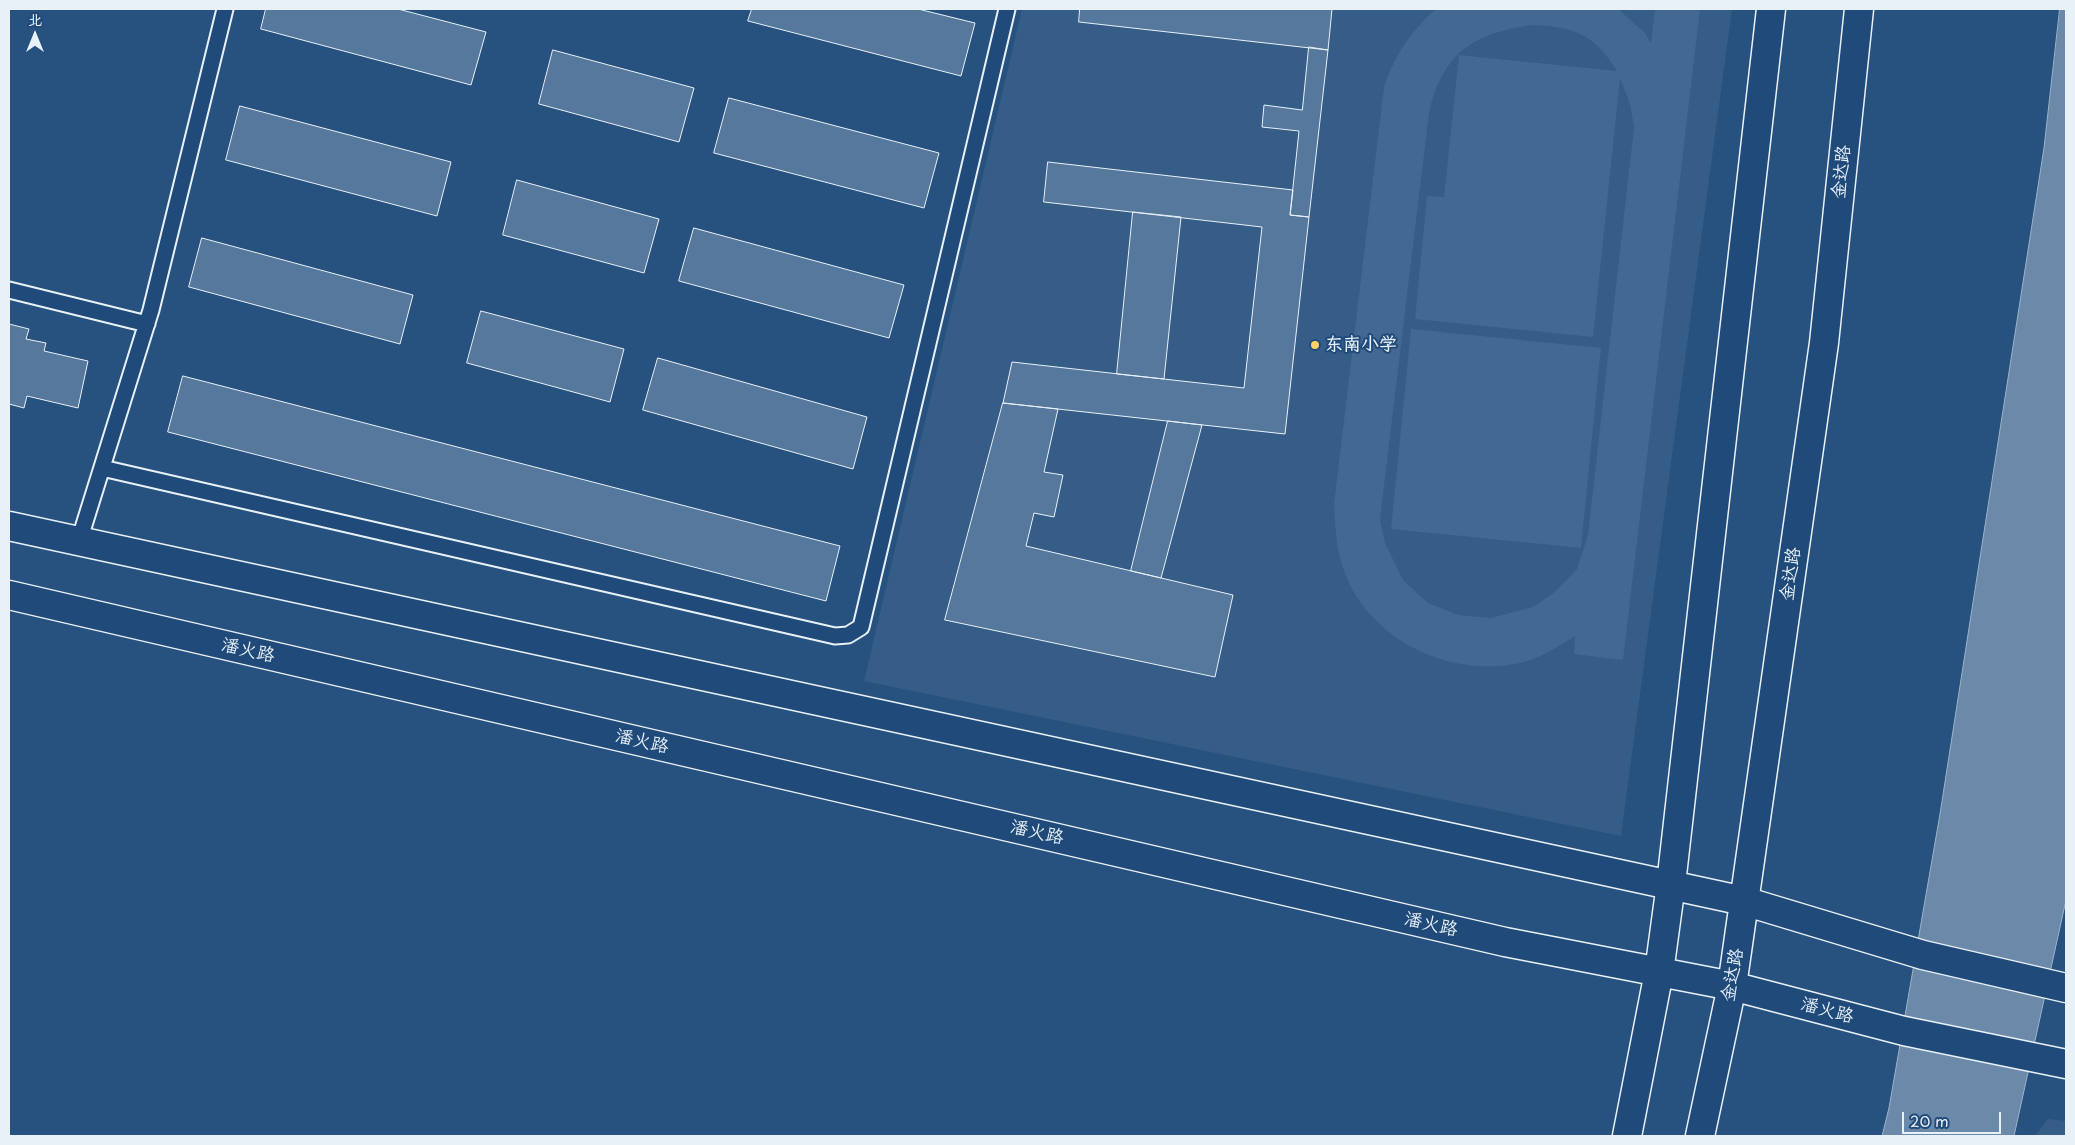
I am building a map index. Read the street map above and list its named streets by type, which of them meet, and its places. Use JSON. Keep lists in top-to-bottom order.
{
  "streets": {
    "street": ["金达路", "潘火路"]
  },
  "crossings": [
    ["金达路", "潘火路"]
  ],
  "places": ["东南小学"],
  "scale_bar": "20 m",
  "north": "top"
}
